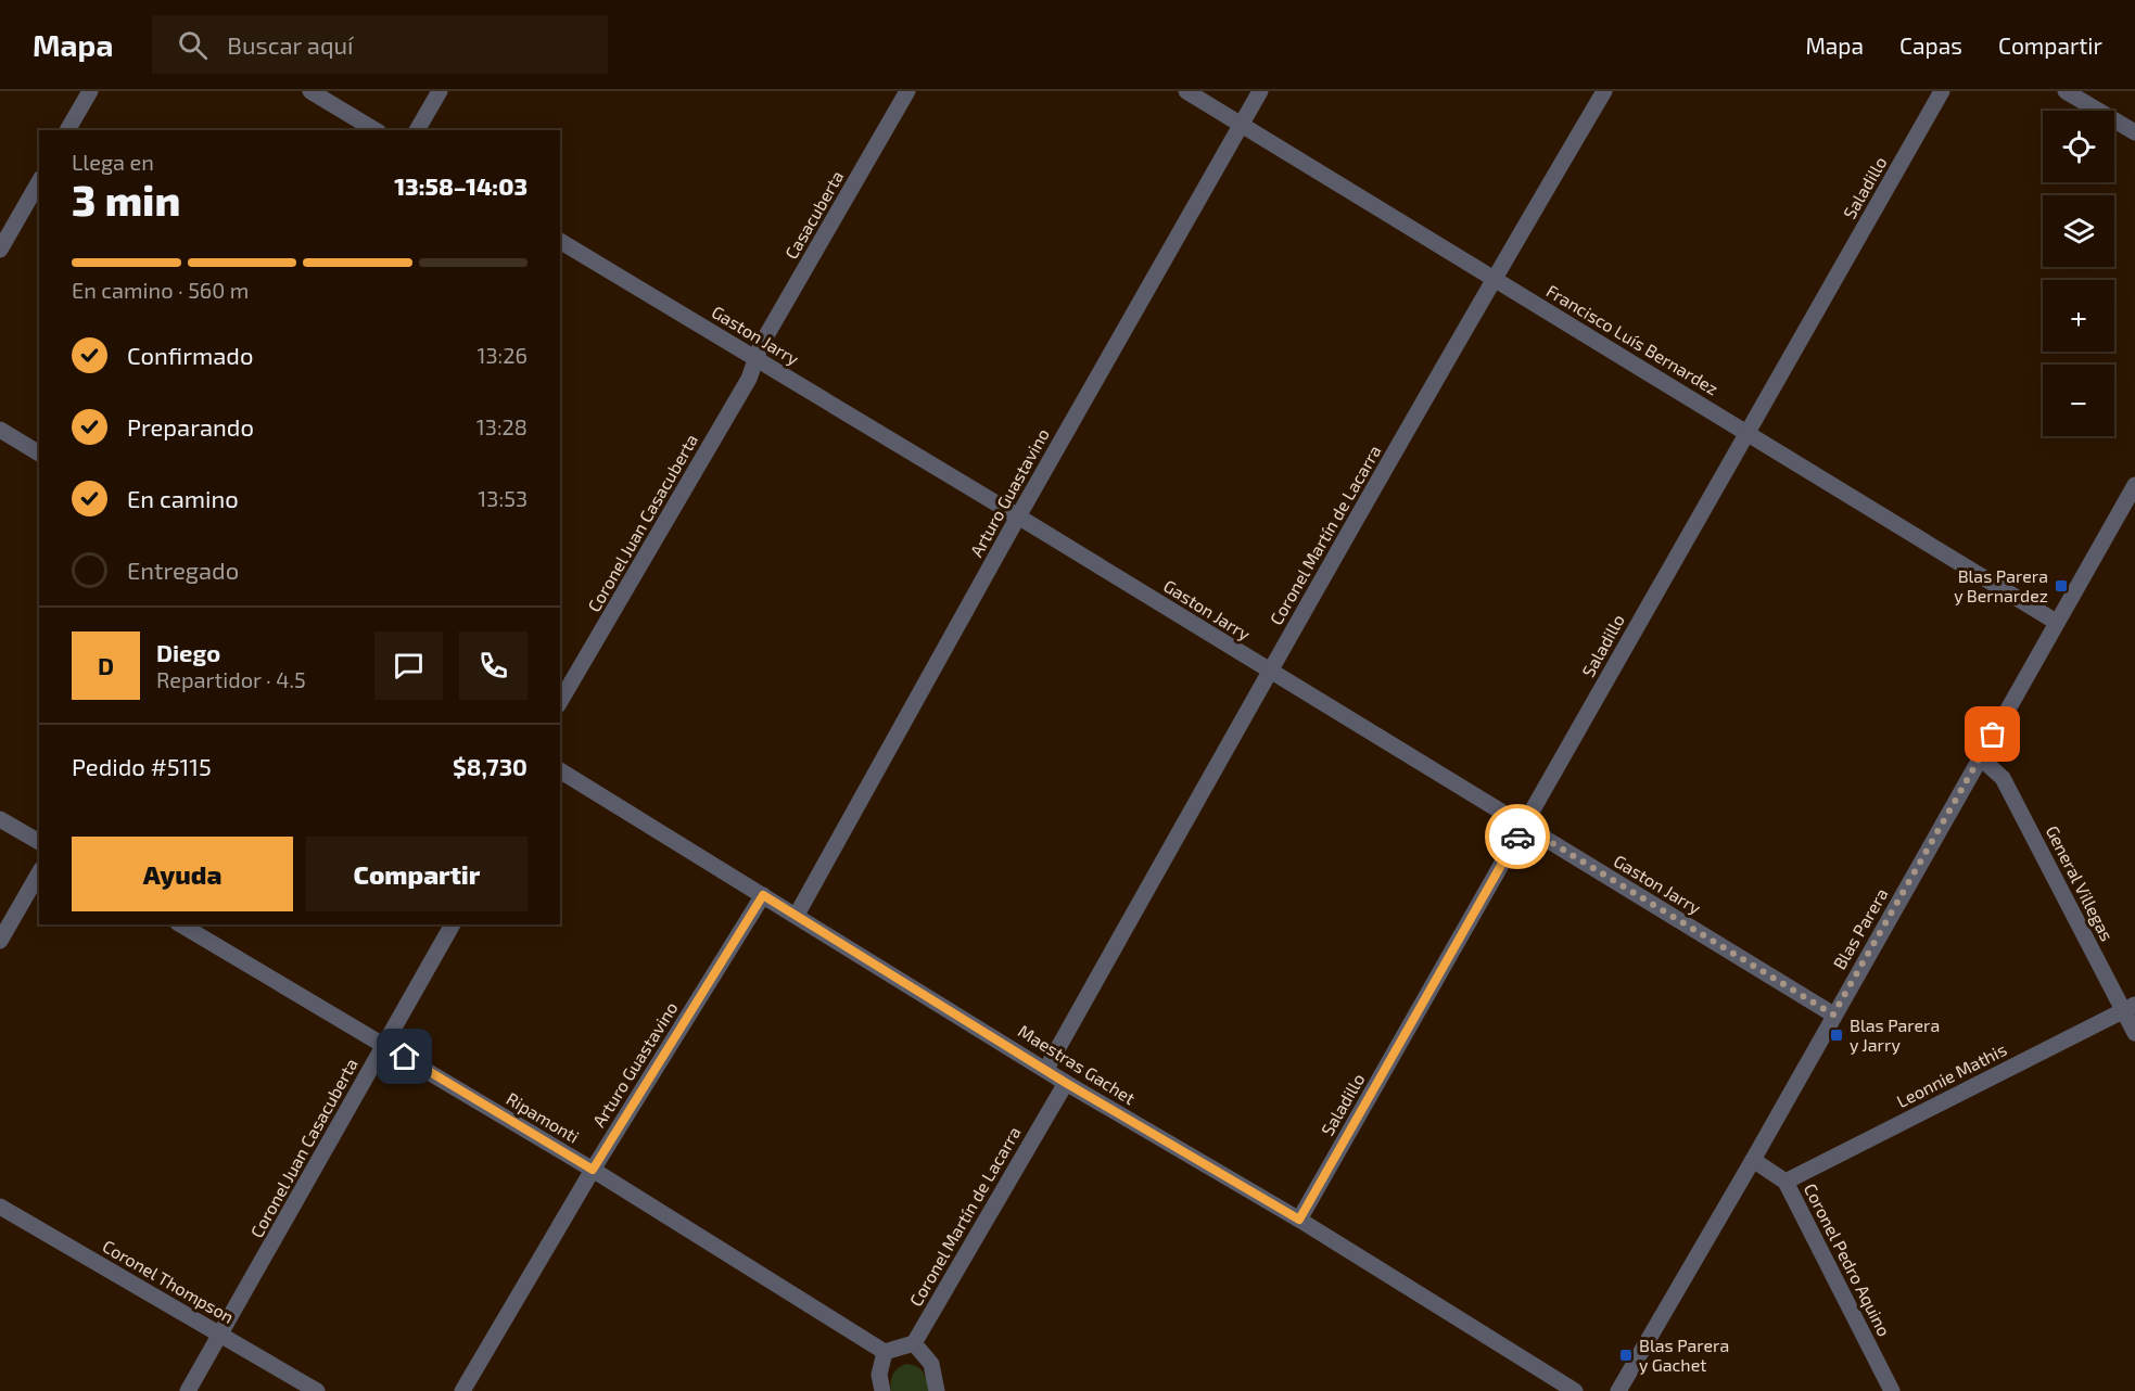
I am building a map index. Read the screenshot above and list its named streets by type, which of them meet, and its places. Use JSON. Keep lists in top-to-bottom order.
{
  "streets": {
    "street": [
      "Saladillo",
      "Casacuberta",
      "Gaston Jarry",
      "Francisco Luís Bernardez",
      "Arturo Guastavino",
      "Coronel Juan Casacuberta",
      "Coronel Martín de Lacarra",
      "General Villegas",
      "Blas Parera",
      "Maestras Gachet",
      "Leonnie Mathis",
      "Ripamonti",
      "Coronel Pedro Aquino",
      "Coronel Thompson"
    ]
  },
  "crossings": [
    ["Saladillo", "Gaston Jarry"],
    ["Saladillo", "Francisco Luís Bernardez"],
    ["Saladillo", "Maestras Gachet"],
    ["Casacuberta", "Gaston Jarry"],
    ["Casacuberta", "Coronel Juan Casacuberta"],
    ["Gaston Jarry", "Arturo Guastavino"],
    ["Gaston Jarry", "Coronel Juan Casacuberta"],
    ["Gaston Jarry", "Coronel Martín de Lacarra"],
    ["Gaston Jarry", "Blas Parera"],
    ["Francisco Luís Bernardez", "Arturo Guastavino"],
    ["Francisco Luís Bernardez", "Coronel Martín de Lacarra"],
    ["Francisco Luís Bernardez", "Blas Parera"],
    ["Arturo Guastavino", "Maestras Gachet"],
    ["Arturo Guastavino", "Ripamonti"],
    ["Coronel Juan Casacuberta", "Ripamonti"],
    ["Coronel Juan Casacuberta", "Coronel Thompson"],
    ["Coronel Martín de Lacarra", "Maestras Gachet"],
    ["General Villegas", "Blas Parera"],
    ["General Villegas", "Leonnie Mathis"],
    ["Blas Parera", "Coronel Pedro Aquino"],
    ["Leonnie Mathis", "Coronel Pedro Aquino"]
  ],
  "places": {
    "transit": ["Blas Parera y Bernardez", "Blas Parera y Jarry", "Blas Parera y Gachet"]
  },
  "page": {
    "header": "Mapa",
    "search": "Buscar aquí",
    "nav": ["Mapa", "Capas", "Compartir"],
    "map_buttons": ["+", "−"],
    "heading": ["3 min", "Llega en", "13:58–14:03"],
    "panel": [
      "Diego",
      "Repartidor · 4.5",
      "Pedido #5115",
      "$8,730"
    ],
    "bar": "En camino · 560 m",
    "list": [
      ["Confirmado", "13:26"],
      ["Preparando", "13:28"],
      ["En camino", "13:53"],
      "Entregado"
    ],
    "round": "D",
    "buttons": ["Ayuda", "Compartir"]
  }
}
